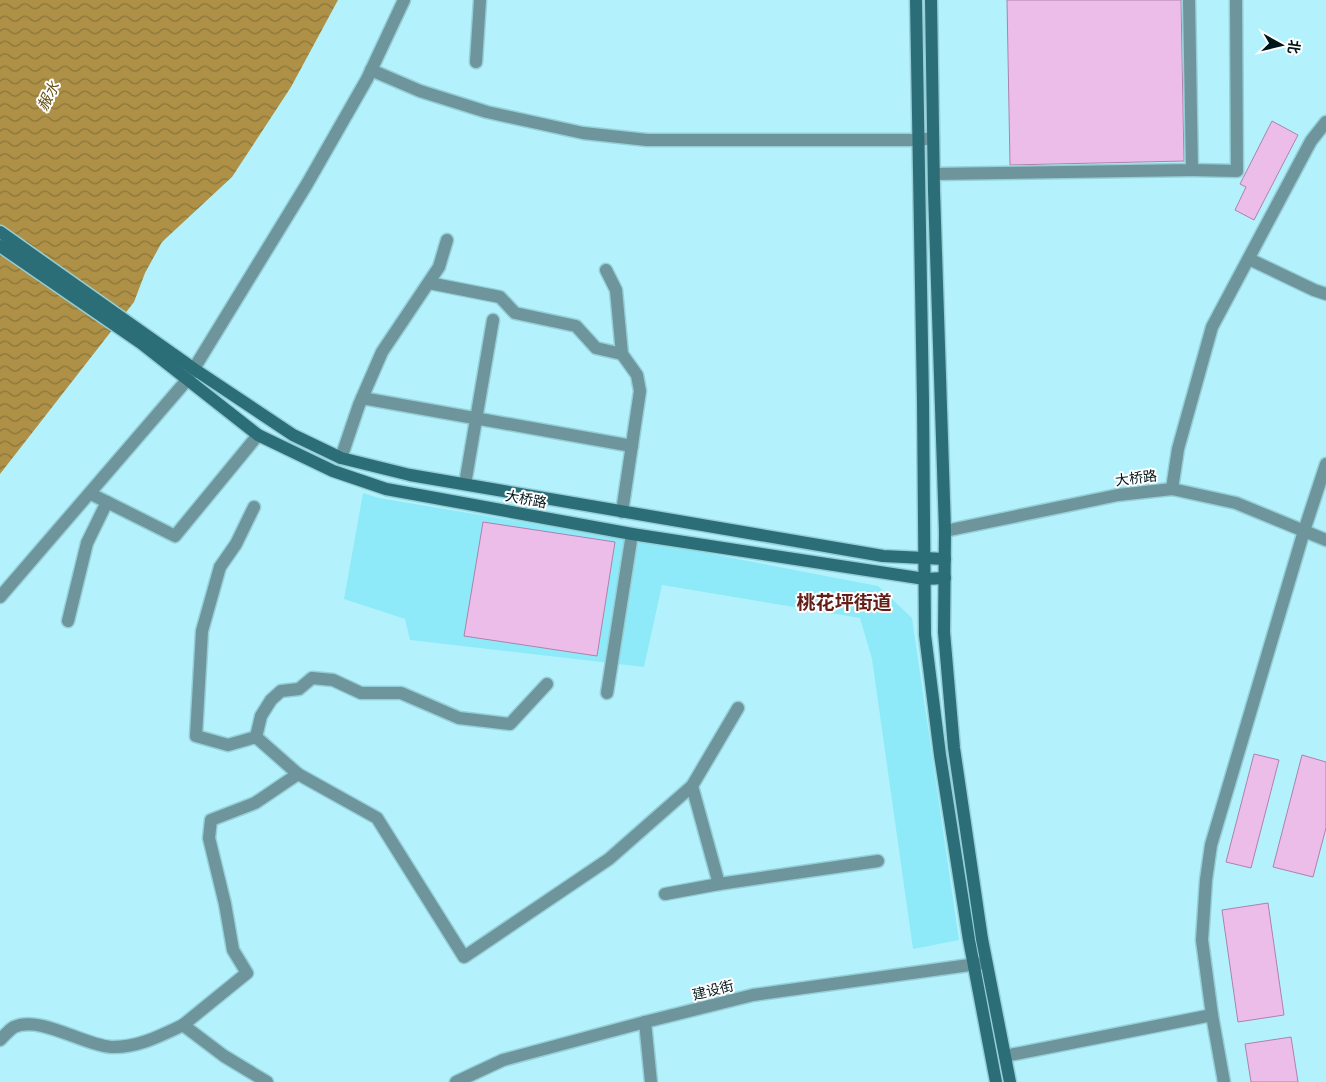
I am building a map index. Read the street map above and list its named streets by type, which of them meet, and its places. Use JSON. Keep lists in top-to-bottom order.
{
  "streets": {
    "main road": ["大桥路"],
    "street": ["建设街"]
  },
  "districts": ["桃花坪街道"],
  "water": ["赧水"],
  "north": "right"
}
